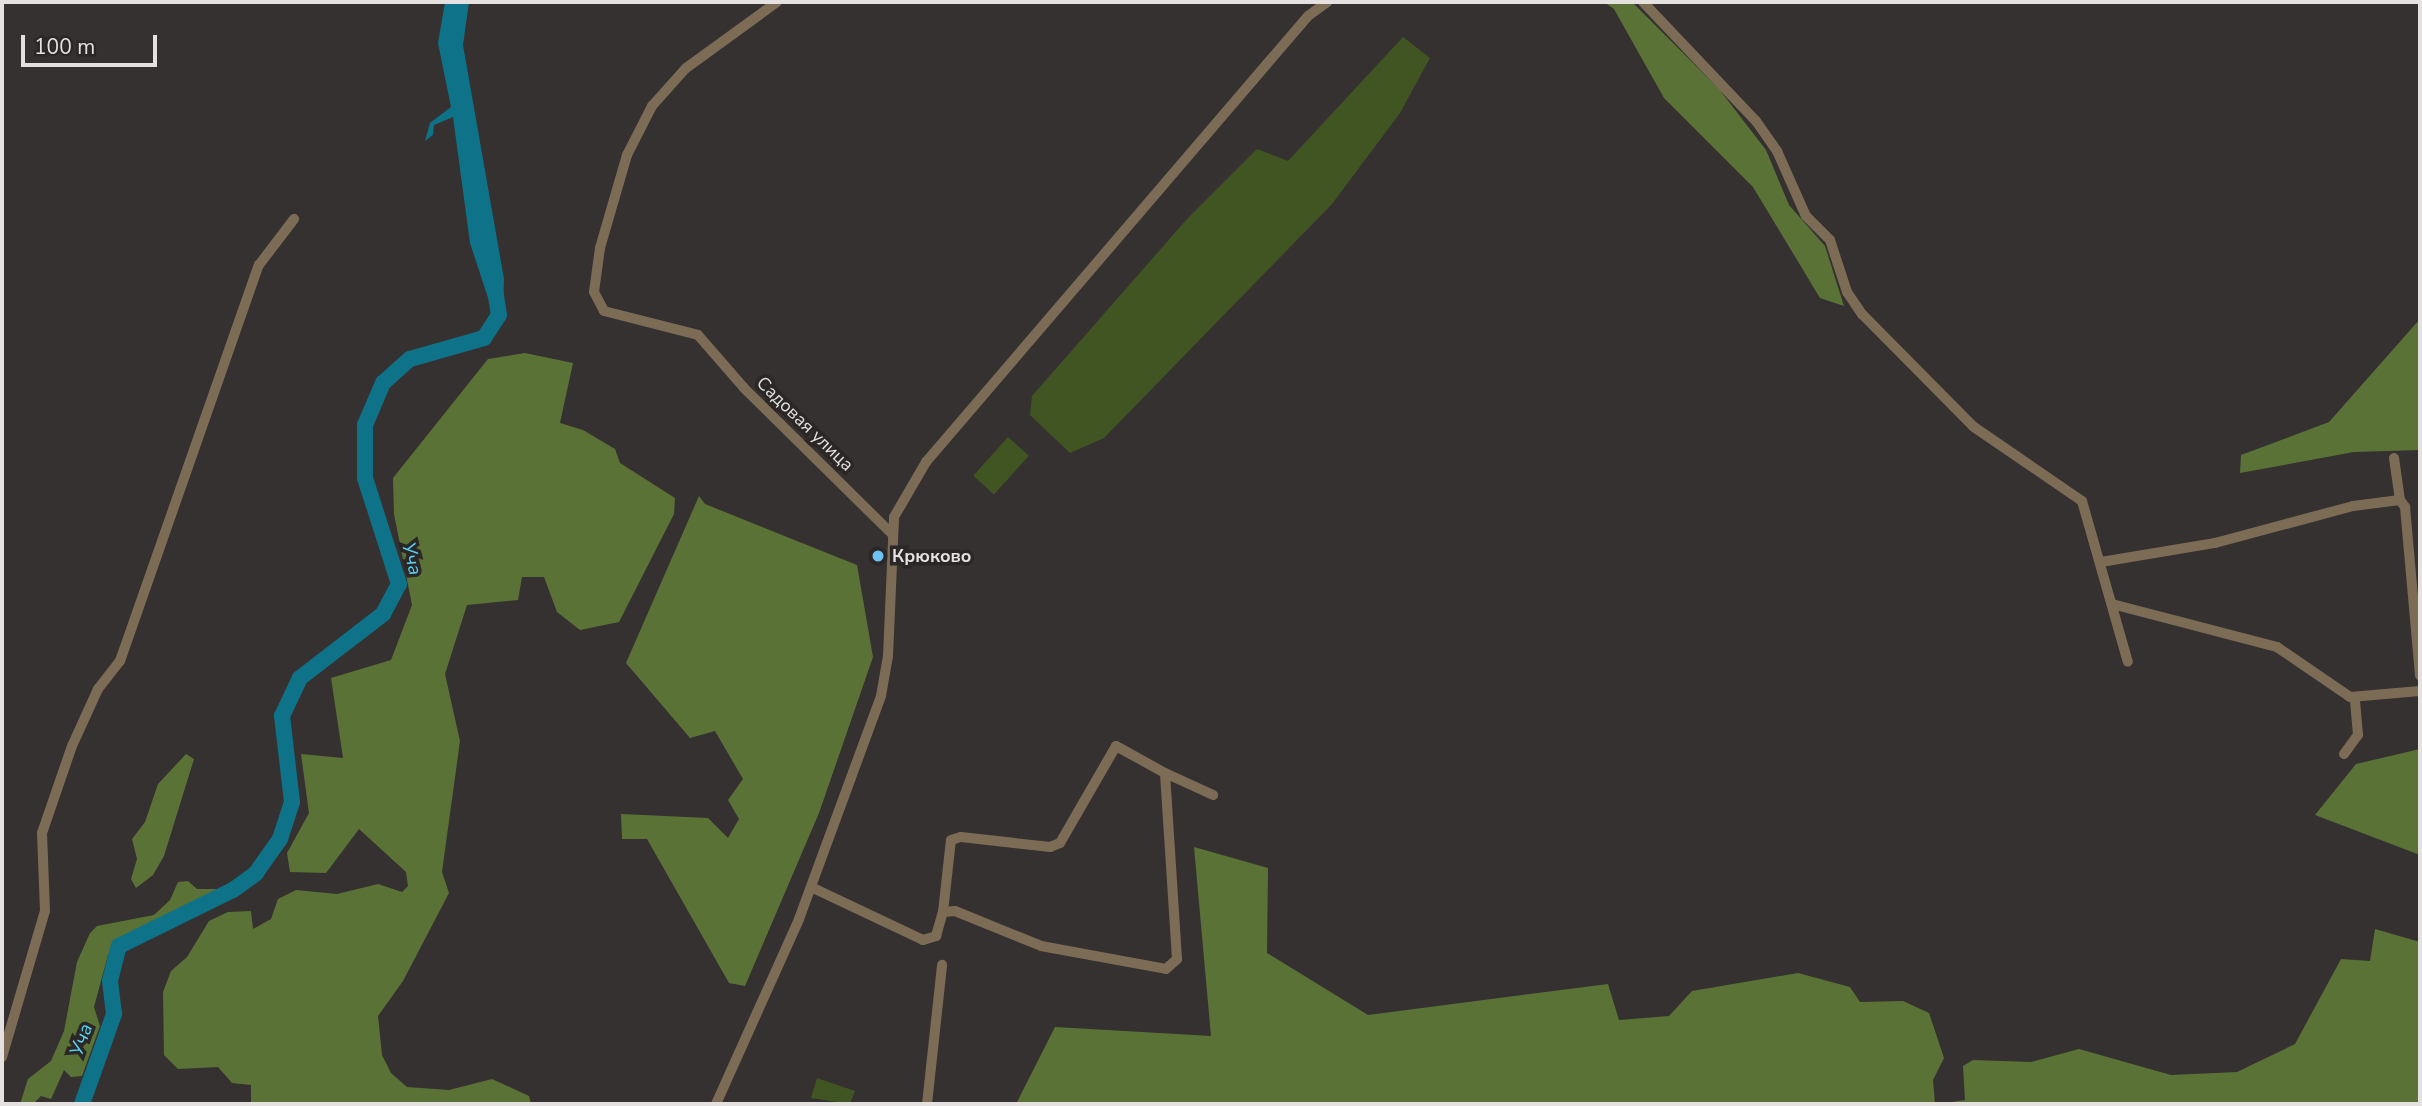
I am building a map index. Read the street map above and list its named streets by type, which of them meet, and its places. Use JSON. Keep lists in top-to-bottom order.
{
  "streets": {
    "street": ["Садовая улица"]
  },
  "water": ["Уча"],
  "places": ["Крюково"],
  "scale_bar": "100 m"
}
